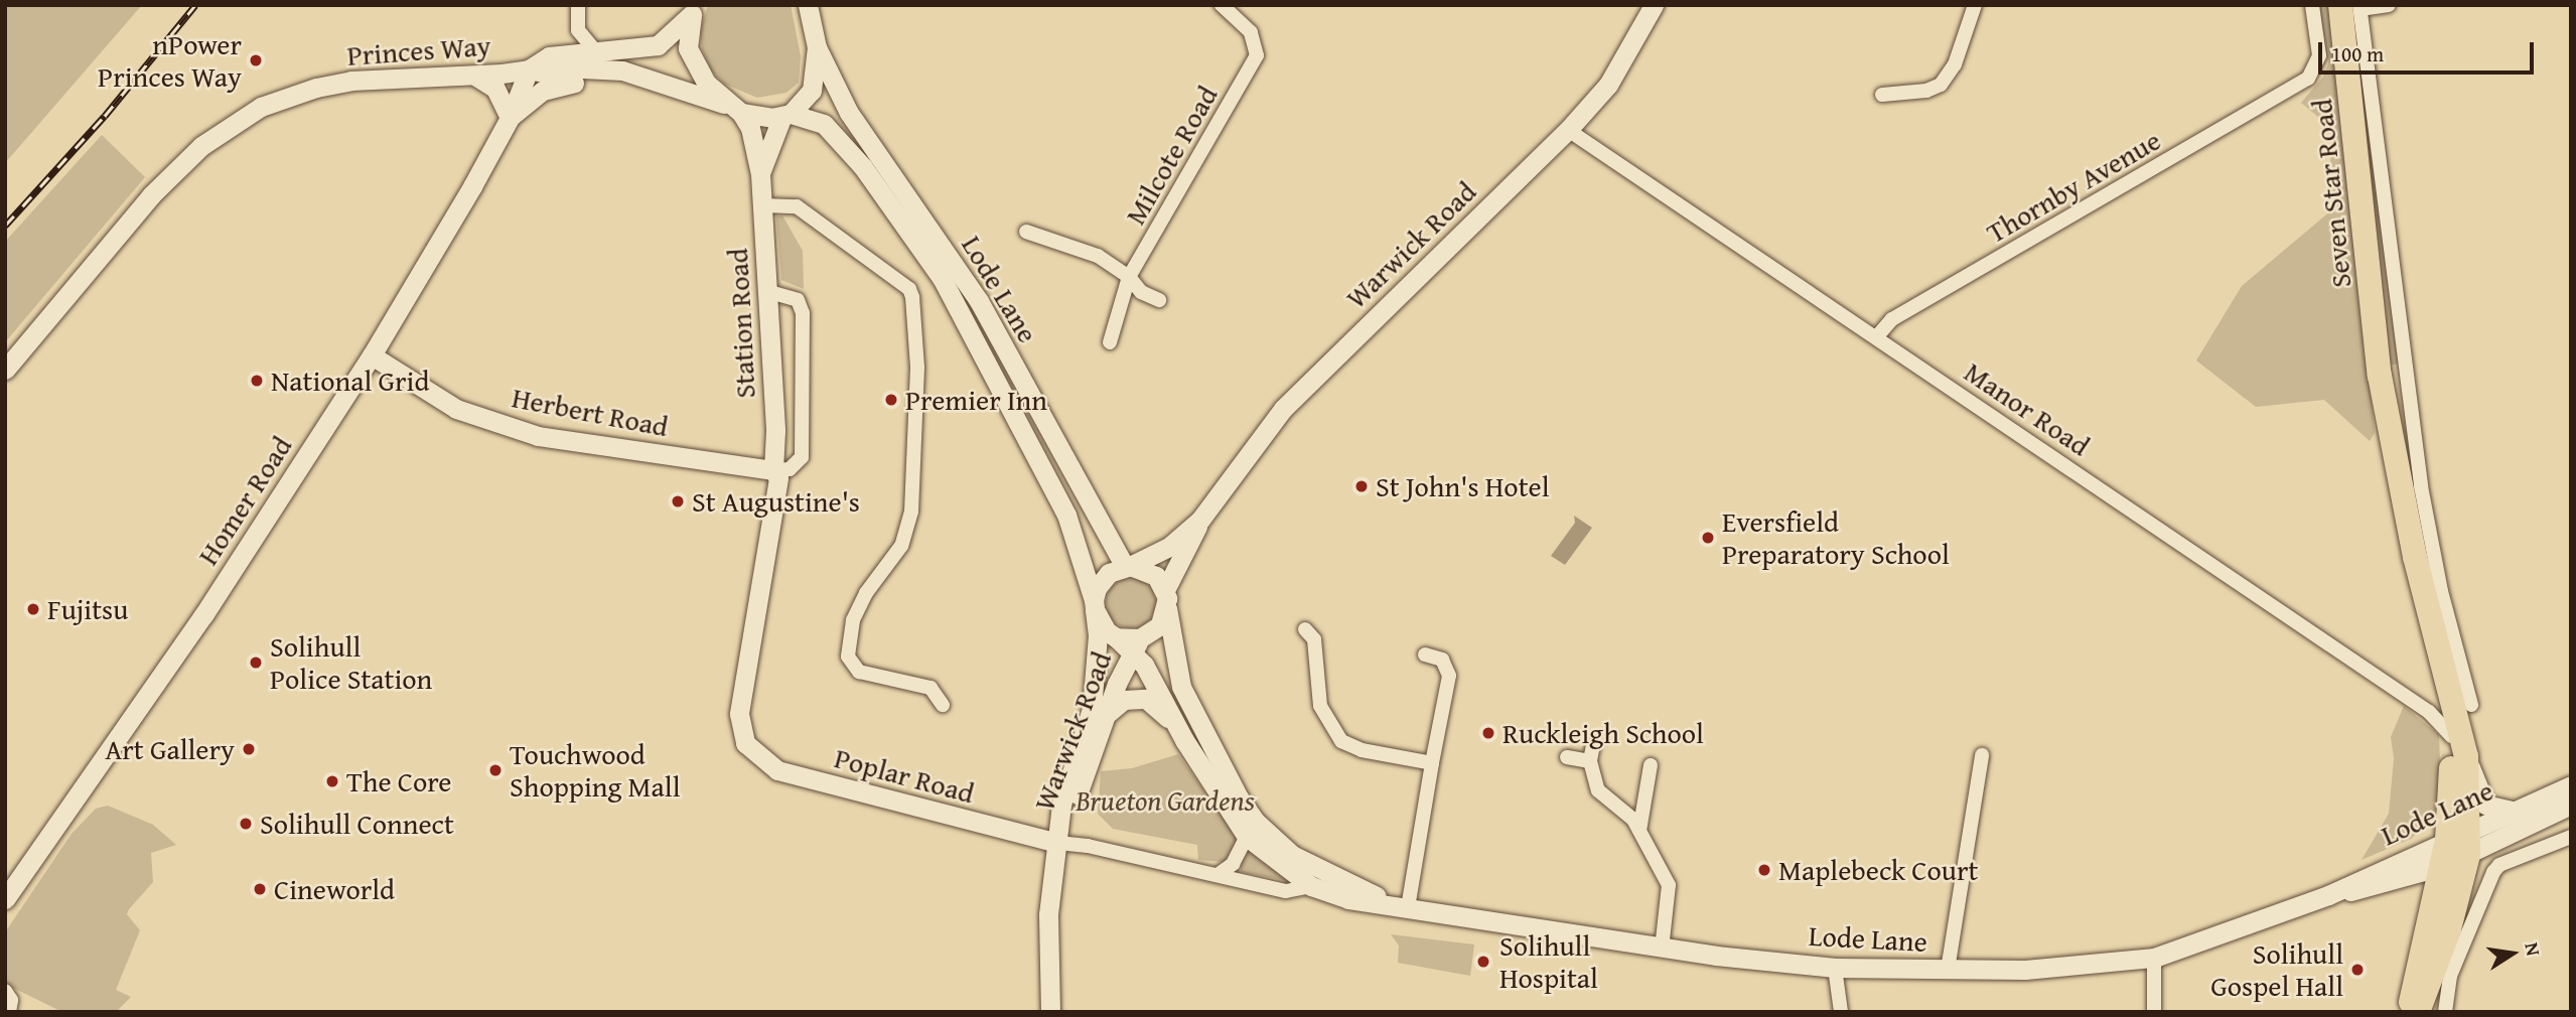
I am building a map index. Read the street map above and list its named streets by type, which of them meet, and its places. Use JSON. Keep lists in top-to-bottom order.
{
  "streets": {
    "highway": ["Seven Star Road"],
    "main road": [
      "Princes Way",
      "Warwick Road",
      "Lode Lane",
      "Station Road",
      "Herbert Road",
      "Homer Road",
      "Poplar Road"
    ],
    "street": ["Milcote Road", "Thornby Avenue", "Manor Road"]
  },
  "crossings": [
    ["Princes Way", "Lode Lane"],
    ["Princes Way", "Station Road"],
    ["Princes Way", "Homer Road"],
    ["Thornby Avenue", "Seven Star Road"],
    ["Thornby Avenue", "Manor Road"],
    ["Seven Star Road", "Lode Lane"],
    ["Seven Star Road", "Manor Road"],
    ["Warwick Road", "Lode Lane"],
    ["Warwick Road", "Manor Road"],
    ["Warwick Road", "Poplar Road"],
    ["Lode Lane", "Station Road"],
    ["Station Road", "Herbert Road"],
    ["Station Road", "Poplar Road"],
    ["Herbert Road", "Homer Road"]
  ],
  "parks": ["Brueton Gardens"],
  "places": [
    "nPower Princes Way",
    "National Grid",
    "Premier Inn",
    "St John's Hotel",
    "St Augustine's",
    "Eversfield Preparatory School",
    "Fujitsu",
    "Solihull Police Station",
    "Ruckleigh School",
    "Art Gallery",
    "Touchwood Shopping Mall",
    "The Core",
    "Solihull Connect",
    "Maplebeck Court",
    "Cineworld",
    "Solihull Hospital",
    "Solihull Gospel Hall"
  ],
  "scale_bar": "100 m",
  "north": "right"
}
